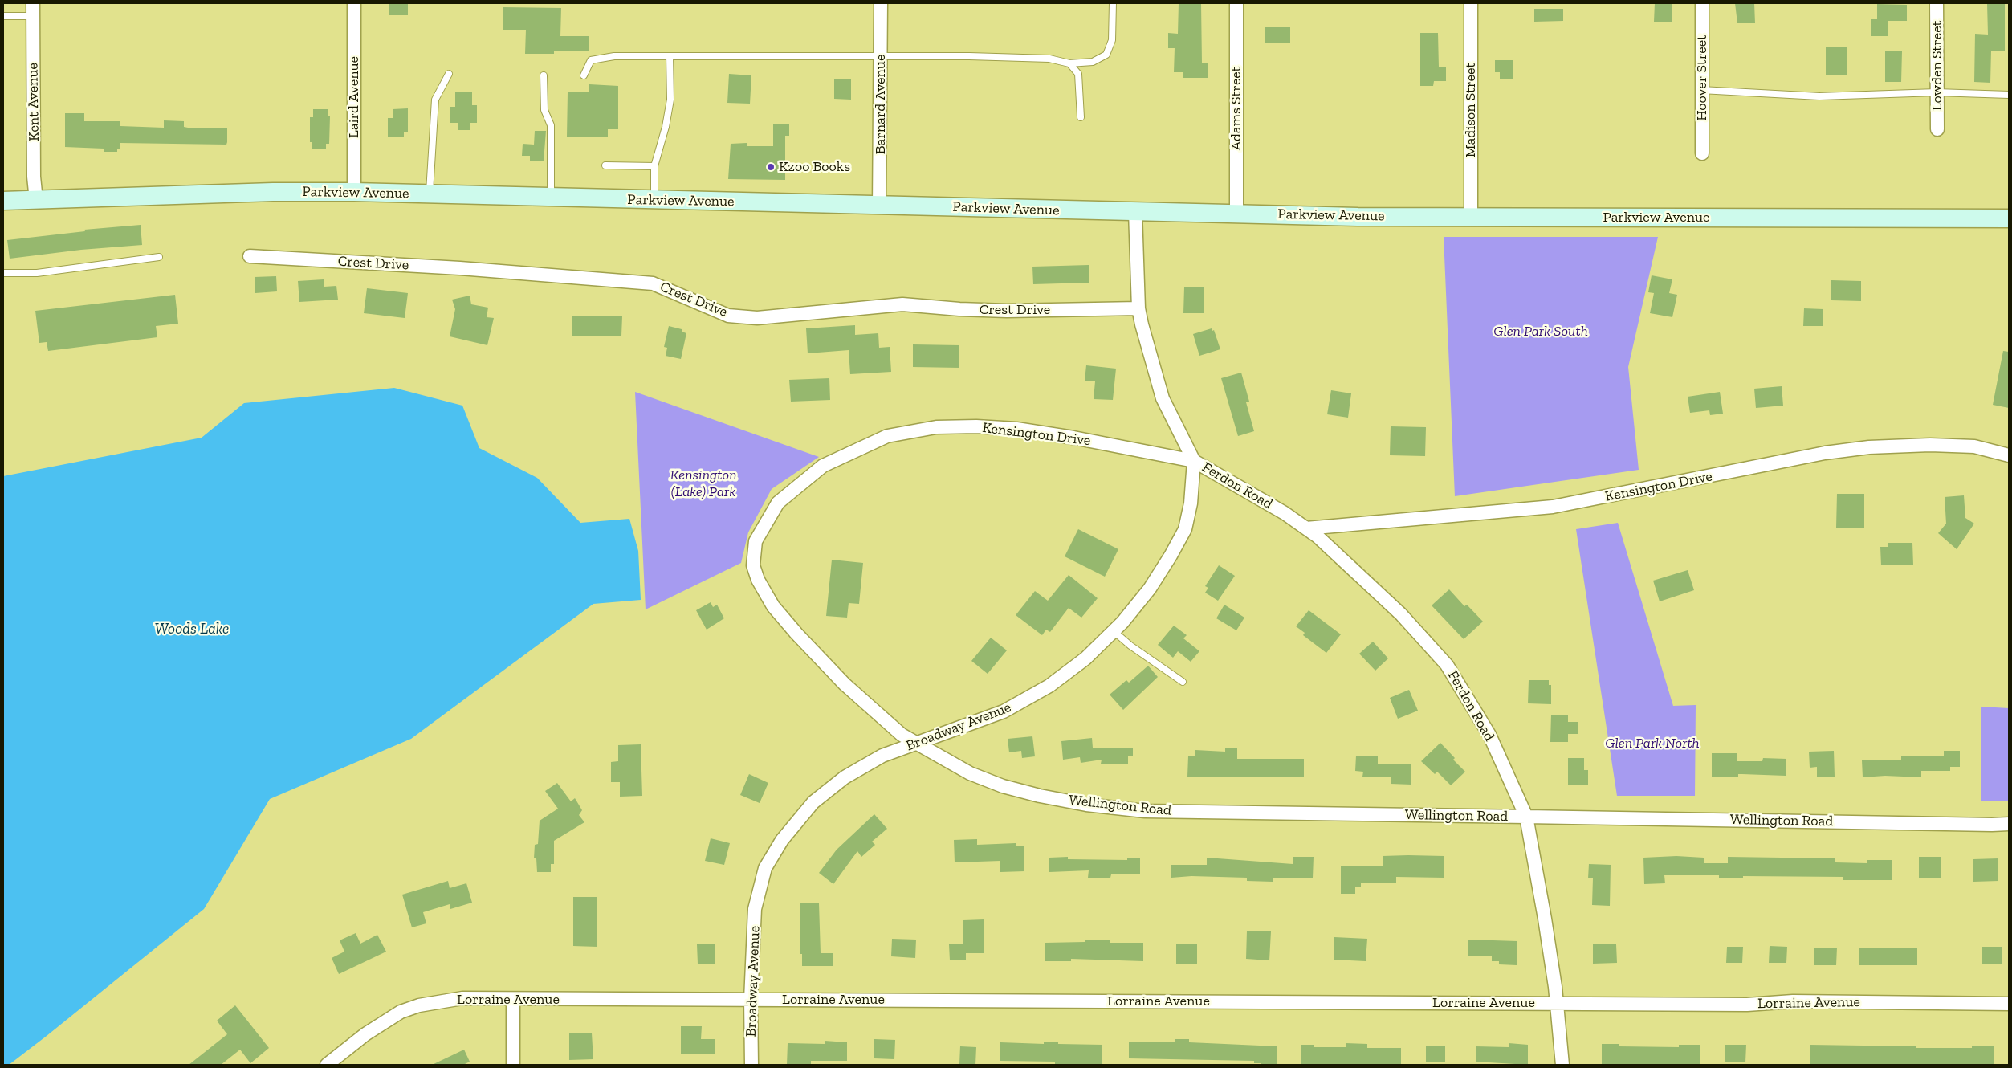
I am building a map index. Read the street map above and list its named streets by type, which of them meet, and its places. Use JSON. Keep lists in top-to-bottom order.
{
  "streets": {
    "street": [
      "Lowden Street",
      "Hoover Street",
      "Laird Avenue",
      "Kent Avenue",
      "Barnard Avenue",
      "Adams Street",
      "Madison Street",
      "Parkview Avenue",
      "Crest Drive",
      "Kensington Drive",
      "Ferdon Road",
      "Broadway Avenue",
      "Wellington Road",
      "Lorraine Avenue"
    ]
  },
  "crossings": [
    ["Laird Avenue", "Parkview Avenue"],
    ["Kent Avenue", "Parkview Avenue"],
    ["Barnard Avenue", "Parkview Avenue"],
    ["Adams Street", "Parkview Avenue"],
    ["Madison Street", "Parkview Avenue"],
    ["Kensington Drive", "Ferdon Road"],
    ["Kensington Drive", "Broadway Avenue"],
    ["Kensington Drive", "Wellington Road"],
    ["Ferdon Road", "Broadway Avenue"],
    ["Ferdon Road", "Wellington Road"],
    ["Ferdon Road", "Lorraine Avenue"],
    ["Broadway Avenue", "Wellington Road"],
    ["Broadway Avenue", "Lorraine Avenue"]
  ],
  "water": ["Woods Lake"],
  "parks": ["Glen Park South", "Kensington (Lake) Park", "Glen Park North"],
  "places": ["Kzoo Books"]
}
